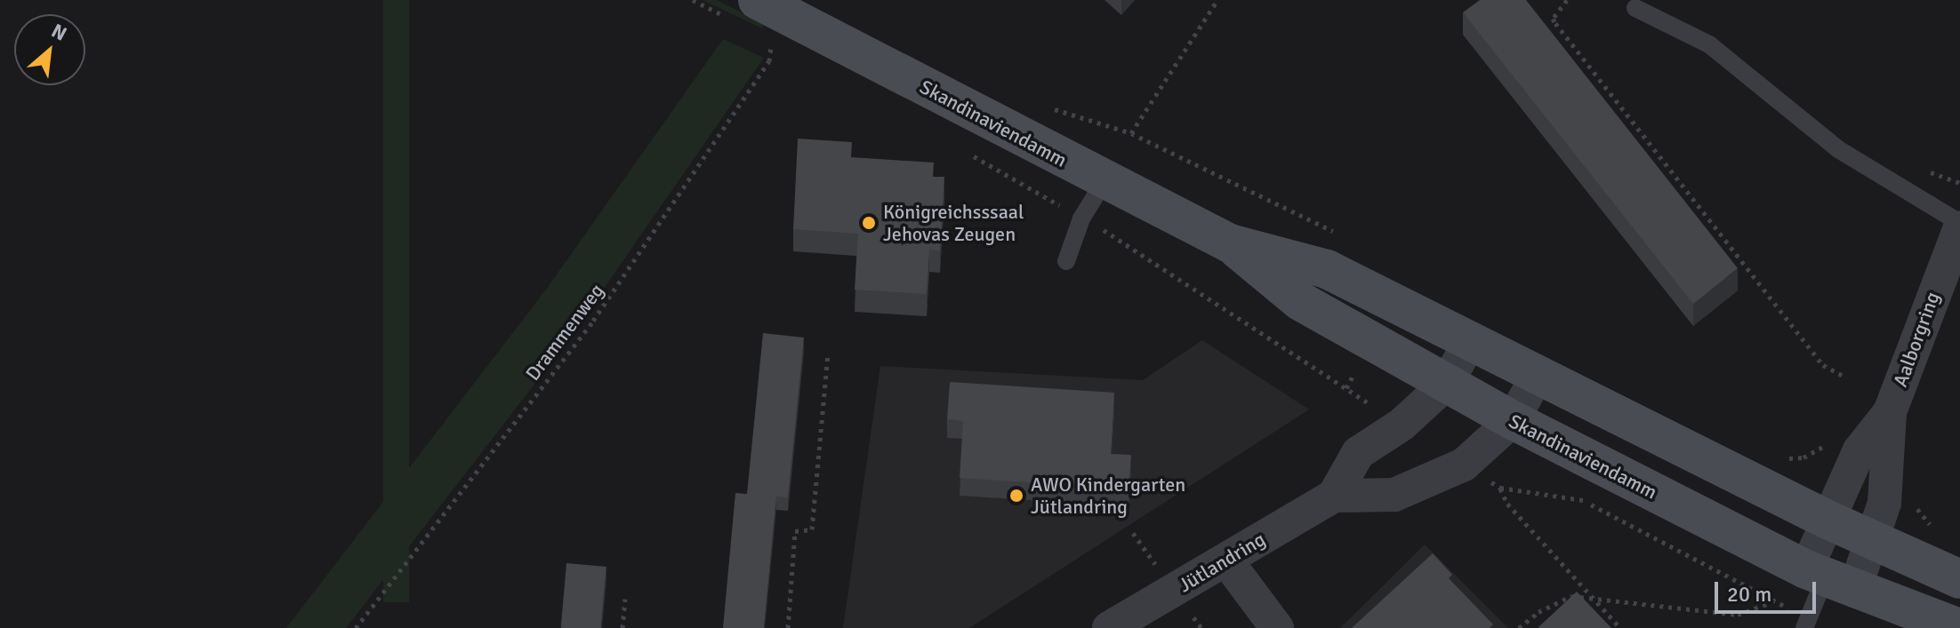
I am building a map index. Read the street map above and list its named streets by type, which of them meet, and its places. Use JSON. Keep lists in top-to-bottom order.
{
  "streets": {
    "street": ["Skandinaviendamm", "Aalborgring", "Jütlandring"],
    "path": ["Drammenweg"]
  },
  "crossings": [
    ["Skandinaviendamm", "Aalborgring"],
    ["Skandinaviendamm", "Jütlandring"]
  ],
  "places": ["Königreichsssaal Jehovas Zeugen", "AWO Kindergarten Jütlandring"],
  "scale_bar": "20 m",
  "north": "top right"
}
